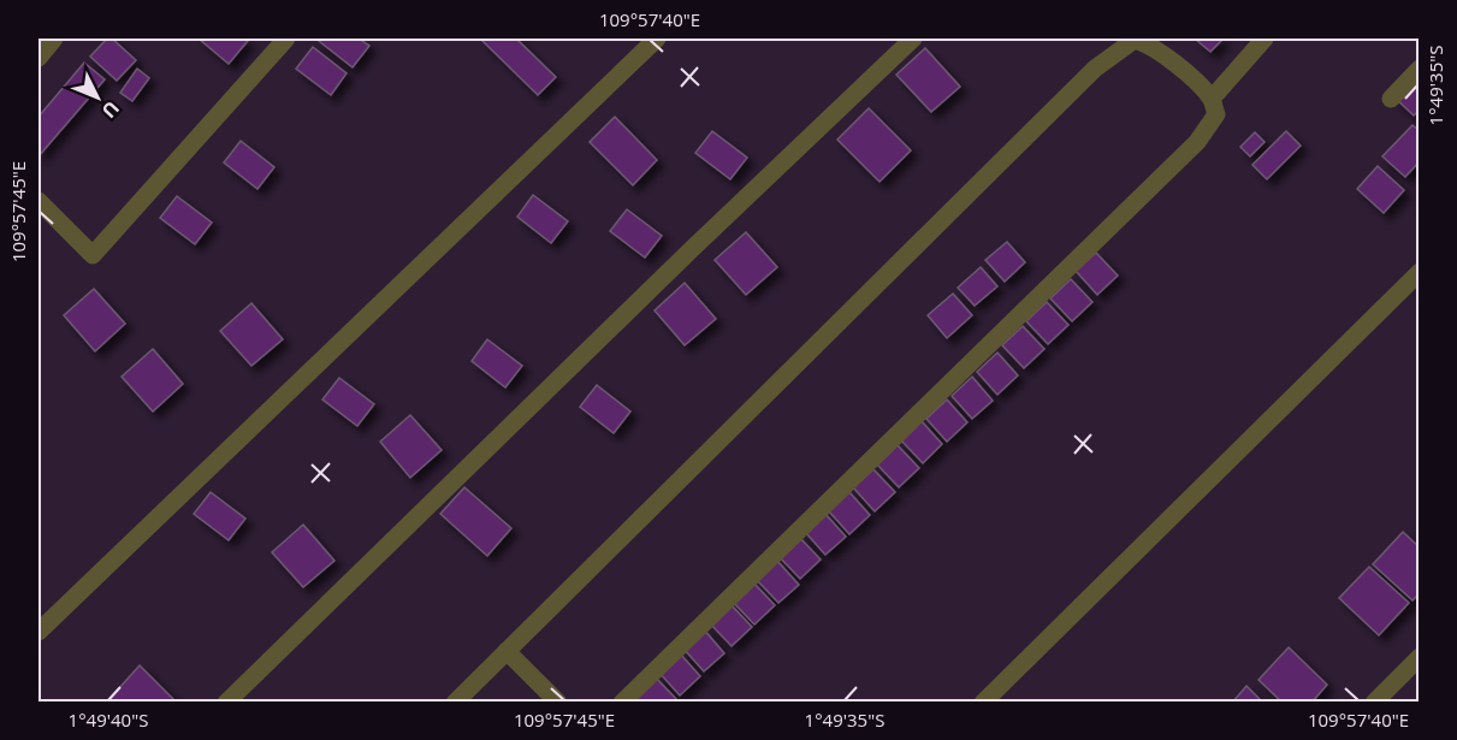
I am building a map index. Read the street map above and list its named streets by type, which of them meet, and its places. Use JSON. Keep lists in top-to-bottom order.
{
  "north": "bottom right",
  "coordinates": [
    "109°57'40\"E",
    "1°49'35\"S",
    "109°57'45\"E",
    "1°49'40\"S"
  ]
}
